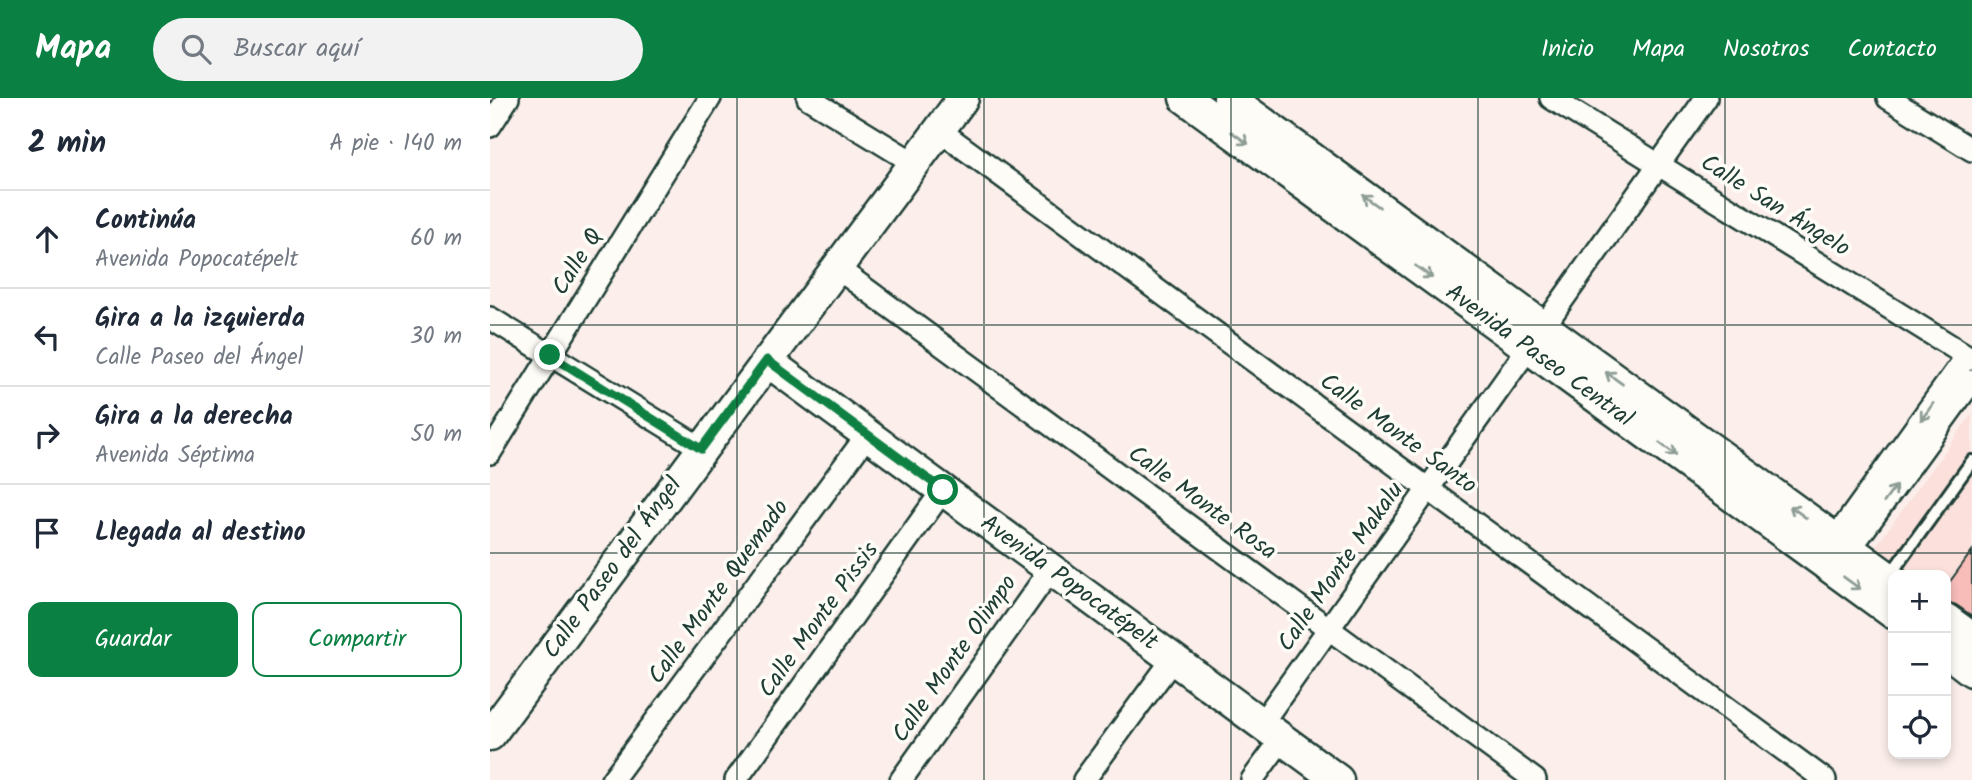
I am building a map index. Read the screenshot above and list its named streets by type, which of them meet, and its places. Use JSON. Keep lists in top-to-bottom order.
{
  "streets": {
    "street": [
      "Calle San Ángelo",
      "Calle Q",
      "Avenida Paseo Central",
      "Calle Monte Santo",
      "Calle Monte Rosa",
      "Calle Monte Makalu",
      "Calle Paseo del Ángel",
      "Avenida Popocatépelt",
      "Calle Monte Quemado",
      "Calle Monte Pissis",
      "Calle Monte Olimpo"
    ]
  },
  "crossings": [
    ["Calle San Ángelo", "Calle Monte Makalu"],
    ["Avenida Paseo Central", "Calle Monte Makalu"],
    ["Calle Monte Santo", "Calle Monte Makalu"],
    ["Calle Monte Santo", "Calle Paseo del Ángel"],
    ["Calle Monte Rosa", "Calle Monte Makalu"],
    ["Calle Monte Rosa", "Calle Paseo del Ángel"],
    ["Calle Monte Makalu", "Avenida Popocatépelt"],
    ["Calle Paseo del Ángel", "Avenida Popocatépelt"],
    ["Avenida Popocatépelt", "Calle Monte Quemado"],
    ["Avenida Popocatépelt", "Calle Monte Pissis"],
    ["Avenida Popocatépelt", "Calle Monte Olimpo"]
  ],
  "page": {
    "header": "Mapa",
    "search": "Buscar aquí",
    "nav": [
      "Inicio",
      "Mapa",
      "Nosotros",
      "Contacto"
    ],
    "heading": ["2 min", "A pie · 140 m"],
    "list": [
      ["Continúa", "Avenida Popocatépelt", "60 m"],
      ["Gira a la izquierda", "Calle Paseo del Ángel", "30 m"],
      ["Gira a la derecha", "Avenida Séptima", "50 m"],
      "Llegada al destino"
    ],
    "map_buttons": ["+", "−"],
    "buttons": ["Guardar", "Compartir"]
  }
}
